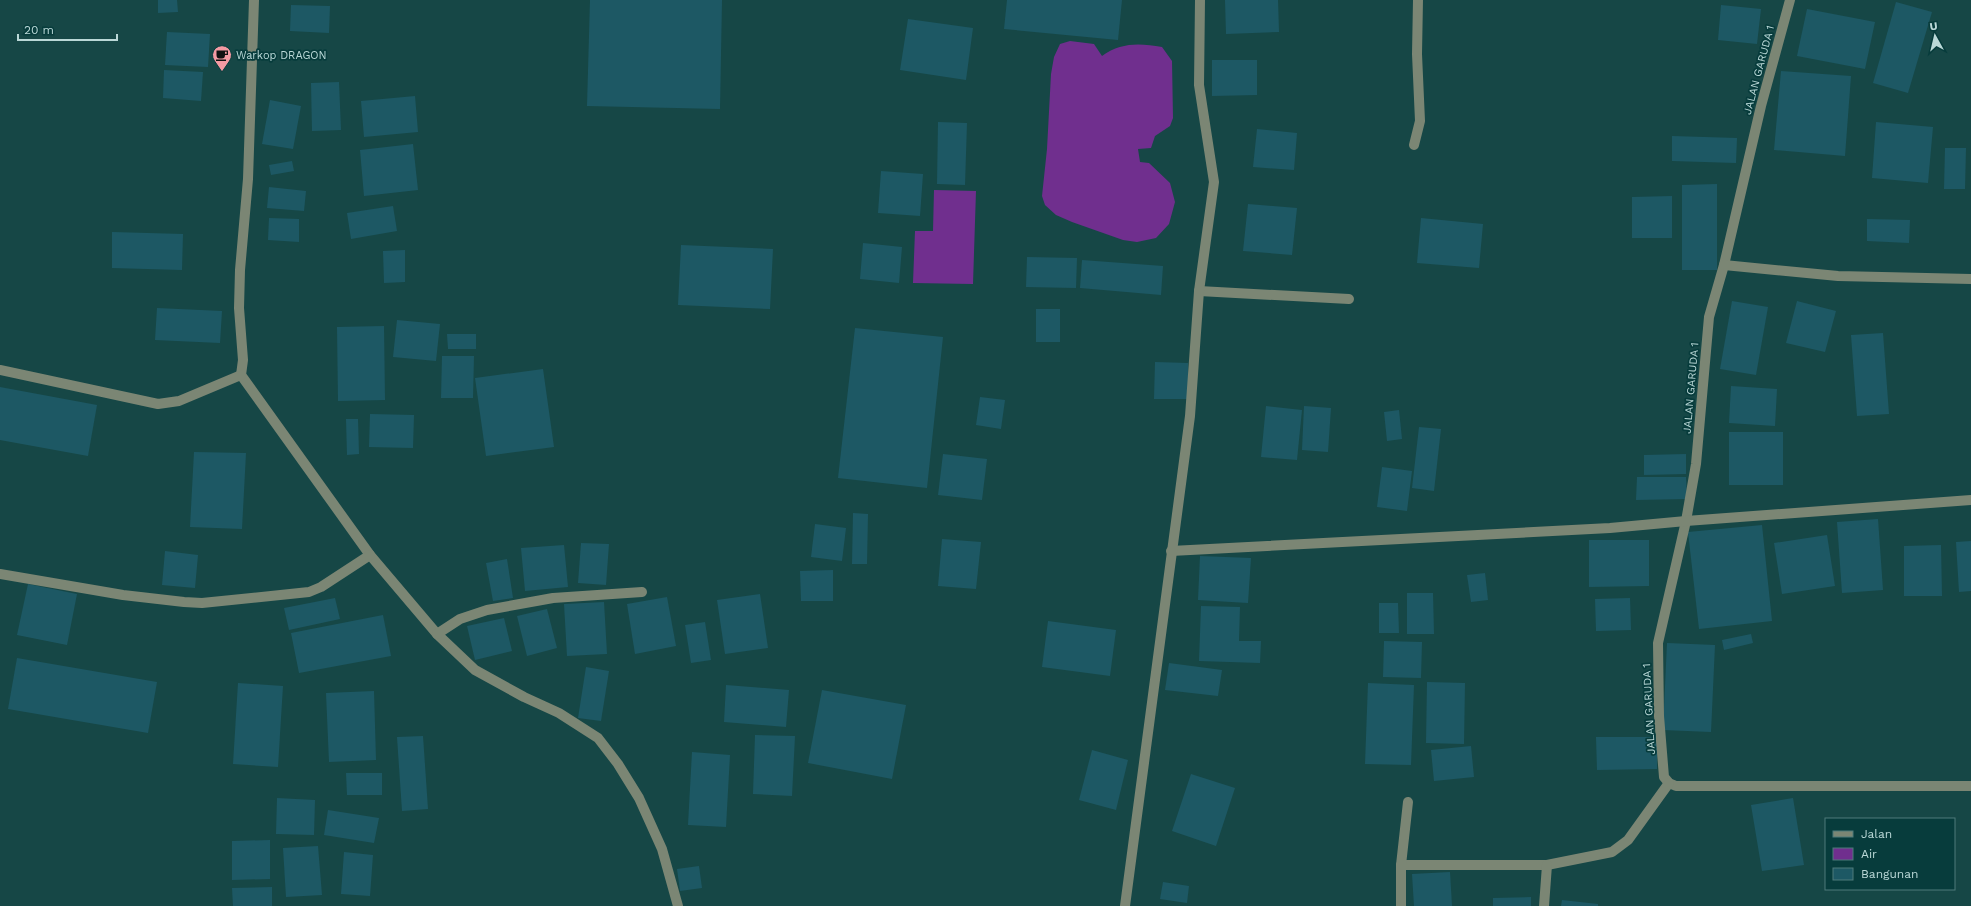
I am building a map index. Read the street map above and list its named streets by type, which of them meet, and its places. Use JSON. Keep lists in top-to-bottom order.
{
  "streets": {
    "street": ["JALAN GARUDA 1"]
  },
  "places": {
    "cafe": ["Warkop DRAGON"]
  },
  "legend": ["Jalan", "Air", "Bangunan"],
  "scale_bar": "20 m",
  "north": "top"
}
